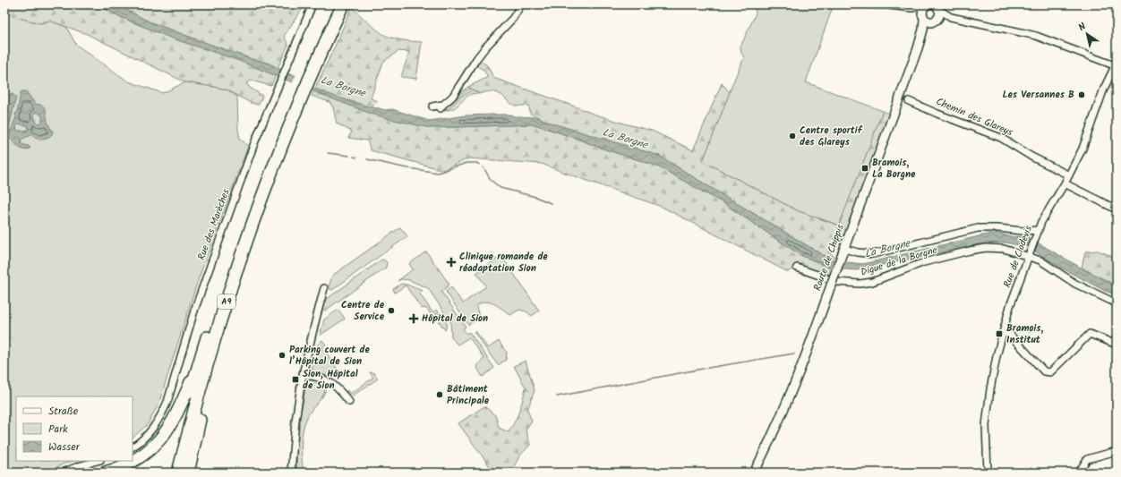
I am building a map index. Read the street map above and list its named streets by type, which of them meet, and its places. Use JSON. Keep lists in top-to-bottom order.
{
  "streets": {
    "highway": ["A9"],
    "street": [
      "Chemin des Glareys",
      "Rue des Marèches",
      "Rue de Clodevis",
      "Route de Chippis",
      "Digue de la Borgne"
    ]
  },
  "crossings": [
    ["Chemin des Glareys", "Rue de Clodevis"],
    ["Rue de Clodevis", "Digue de la Borgne"]
  ],
  "water": ["La Borgne"],
  "places": {
    "other": [
      "Les Versannes B",
      "Centre sportif des Glareys",
      "Centre de Service",
      "Parking couvert de l’Hôpital de Sion",
      "Bâtiment Principale"
    ],
    "transit": ["Bramois, La Borgne", "Bramois, Institut", "Sion, Hôpital de Sion"],
    "health": ["Clinique romande de réadaptation Sion", "Hôpital de Sion"]
  },
  "legend": ["Straße", "Park", "Wasser"],
  "north": "top left"
}
